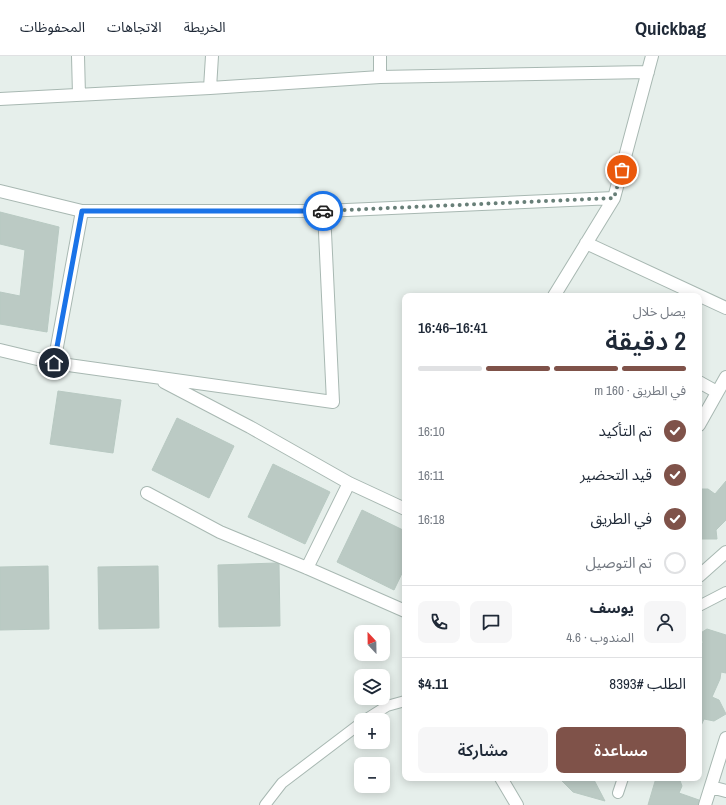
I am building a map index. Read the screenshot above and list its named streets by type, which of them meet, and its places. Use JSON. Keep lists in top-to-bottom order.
{
  "north": "top",
  "page": {
    "header": "Quickbag",
    "nav": ["الخريطة", "الاتجاهات", "المحفوظات"],
    "heading": ["2 دقيقة", "يصل خلال", "16:41–16:46"],
    "panel": [
      "يوسف",
      "المندوب · 4.6",
      "الطلب #8393",
      "$4.11"
    ],
    "bar": "في الطريق · 160 m",
    "list": [
      ["تم التأكيد", "16:10"],
      ["قيد التحضير", "16:11"],
      ["في الطريق", "16:18"],
      "تم التوصيل"
    ],
    "map_buttons": ["+", "−"],
    "buttons": ["مساعدة", "مشاركة"]
  }
}
